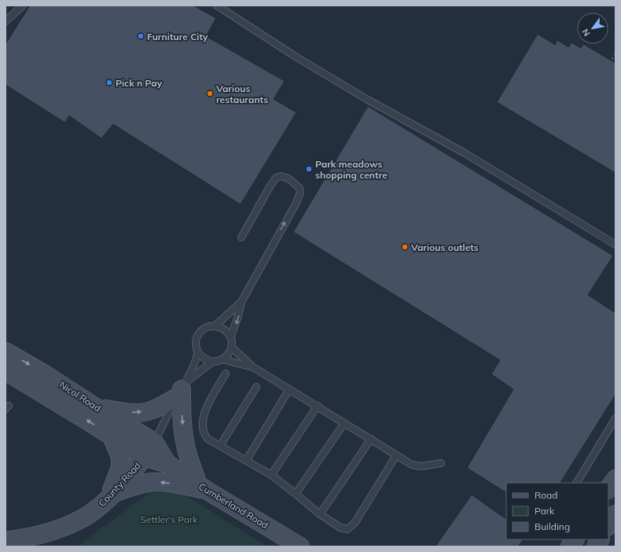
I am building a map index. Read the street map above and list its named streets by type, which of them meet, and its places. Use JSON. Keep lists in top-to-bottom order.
{
  "streets": {
    "main road": ["Nicol Road", "County Road", "Cumberland Road"]
  },
  "crossings": [
    ["Nicol Road", "County Road"],
    ["Nicol Road", "Cumberland Road"],
    ["County Road", "Cumberland Road"]
  ],
  "parks": ["Settler's Park"],
  "places": [
    "Furniture City",
    "Pick n Pay",
    "Various restaurants",
    "Park meadows shopping centre",
    "Various outlets"
  ],
  "legend": ["Road", "Park", "Building"],
  "north": "bottom left"
}
